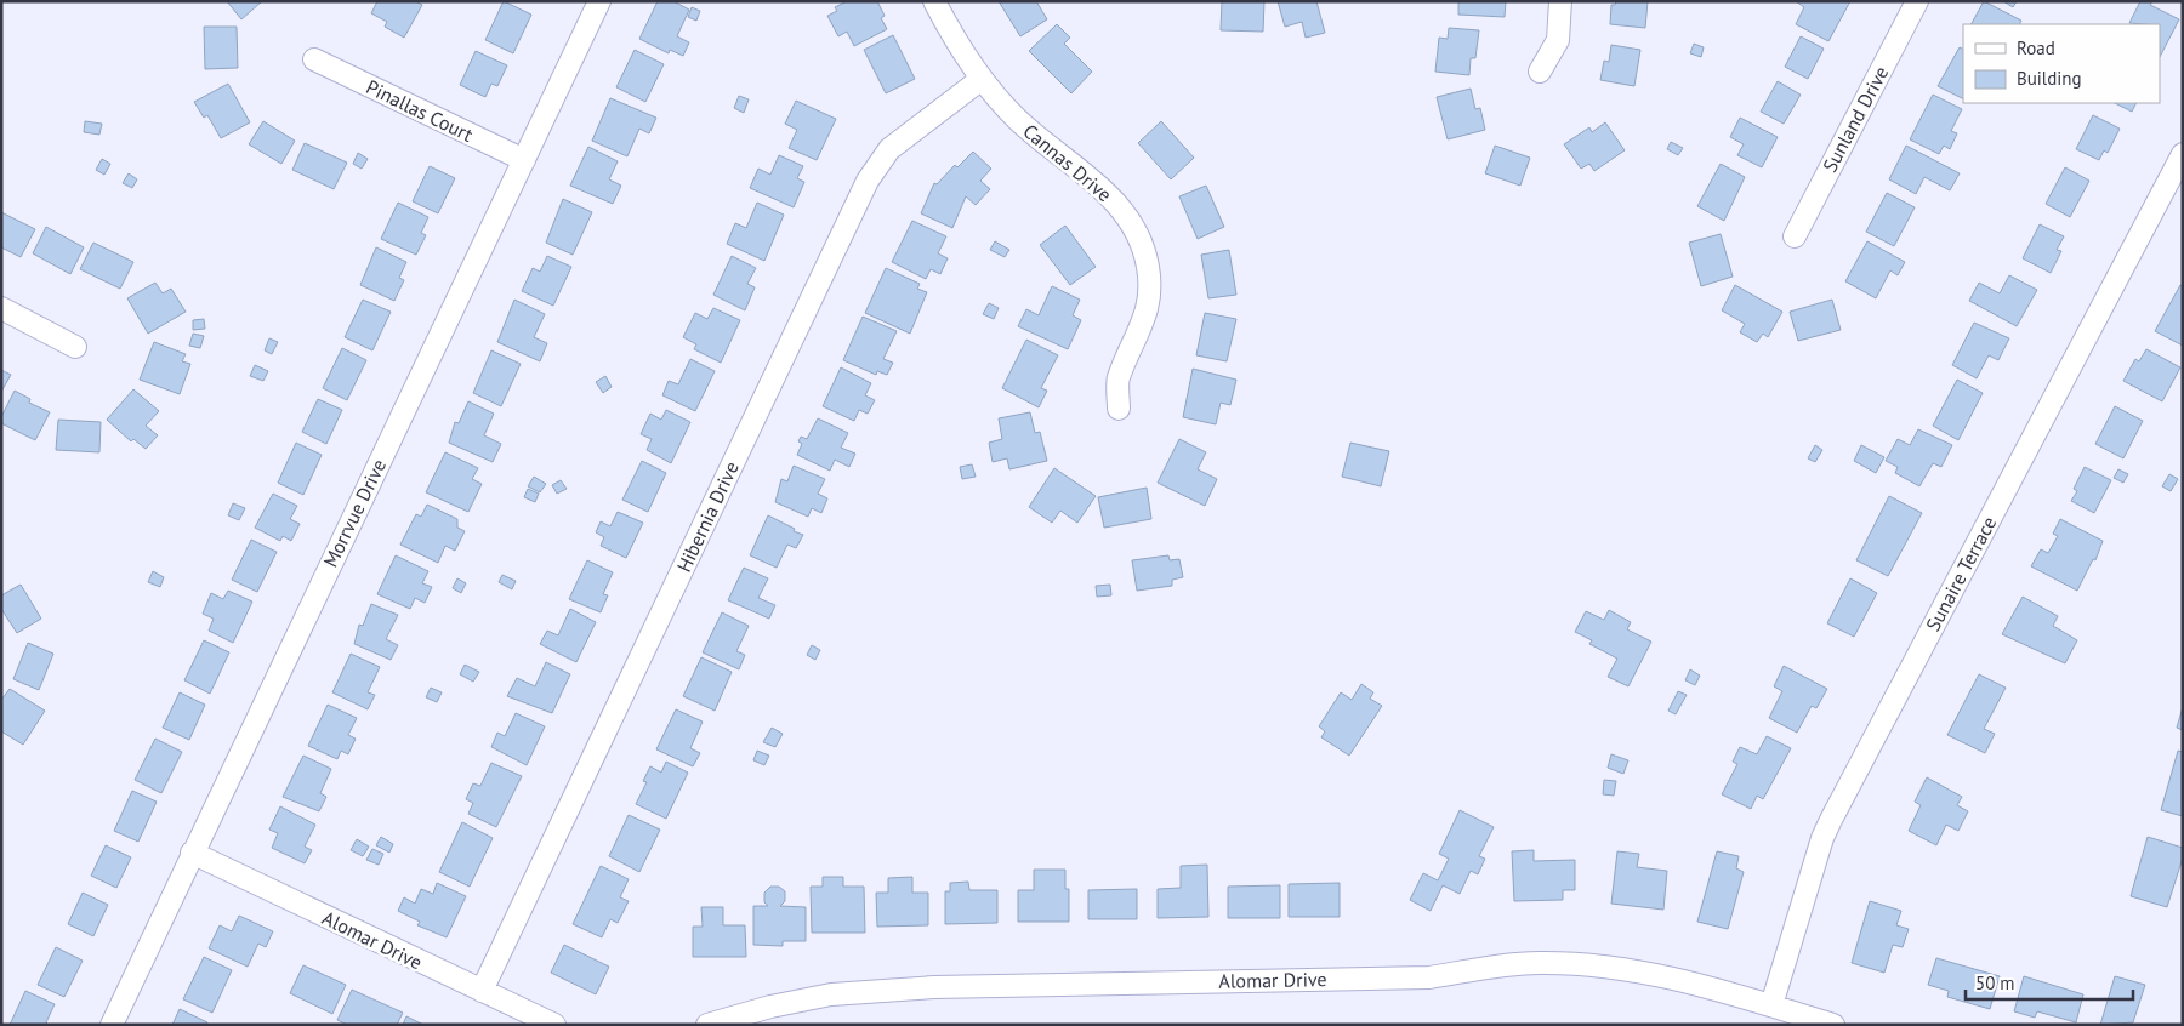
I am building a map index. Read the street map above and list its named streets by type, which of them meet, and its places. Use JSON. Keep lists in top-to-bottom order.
{
  "streets": {
    "street": [
      "Pinallas Court",
      "Sunland Drive",
      "Cannas Drive",
      "Morrvue Drive",
      "Hibernia Drive",
      "Sunaire Terrace",
      "Alomar Drive"
    ]
  },
  "crossings": [
    ["Pinallas Court", "Morrvue Drive"],
    ["Cannas Drive", "Hibernia Drive"],
    ["Morrvue Drive", "Alomar Drive"],
    ["Hibernia Drive", "Alomar Drive"],
    ["Sunaire Terrace", "Alomar Drive"]
  ],
  "legend": ["Road", "Building"],
  "scale_bar": "50 m"
}
